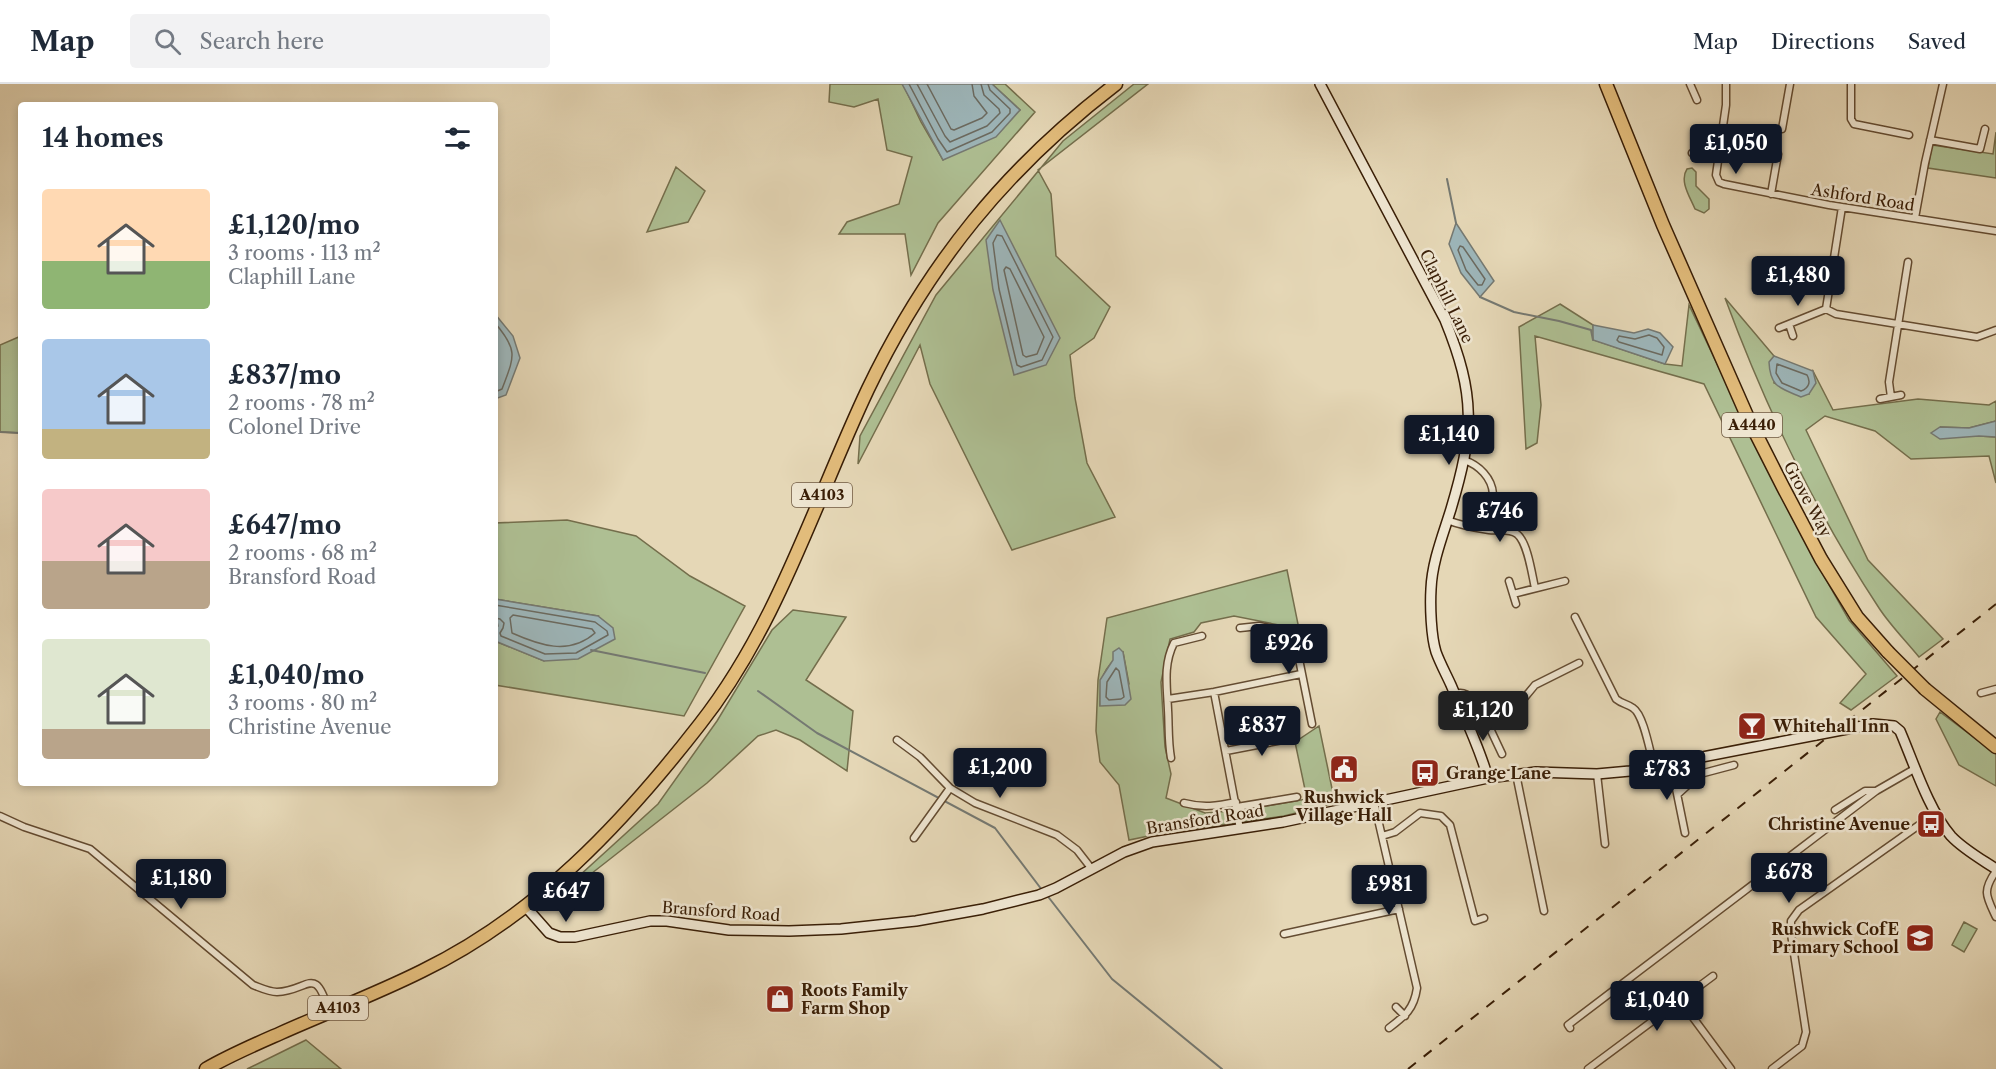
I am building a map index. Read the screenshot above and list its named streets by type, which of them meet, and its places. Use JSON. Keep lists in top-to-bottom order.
{
  "streets": {
    "highway": ["A4440", "A4103", "Grove Way"],
    "street": ["Ashford Road", "Claphill Lane", "Bransford Road"]
  },
  "crossings": [
    ["Claphill Lane", "Bransford Road"],
    ["A4103", "Bransford Road"]
  ],
  "places": {
    "bar": ["Whitehall Inn"],
    "public building": ["Rushwick Village Hall"],
    "bus stop": ["Grange Lane", "Christine Avenue"],
    "school or university": ["Rushwick CofE Primary School"],
    "shop": ["Roots Family Farm Shop"]
  },
  "page": {
    "header": "Map",
    "search": "Search here",
    "nav": ["Map", "Directions", "Saved"],
    "heading": "14 homes",
    "price": [
      "£1,050",
      "£1,480",
      "£1,140",
      "£746",
      "£926",
      "£1,120",
      "£837",
      "£1,200",
      "£783",
      "£678",
      "£1,180",
      "£981",
      "£647",
      "£1,040"
    ],
    "list": [
      {
        "name": "£1,120/mo",
        "note": "3 rooms · 113 m² · Claphill Lane"
      },
      {
        "name": "£837/mo",
        "note": "2 rooms · 78 m² · Colonel Drive"
      },
      {
        "name": "£647/mo",
        "note": "2 rooms · 68 m² · Bransford Road"
      },
      {
        "name": "£1,040/mo",
        "note": "3 rooms · 80 m² · Christine Avenue"
      }
    ]
  }
}
